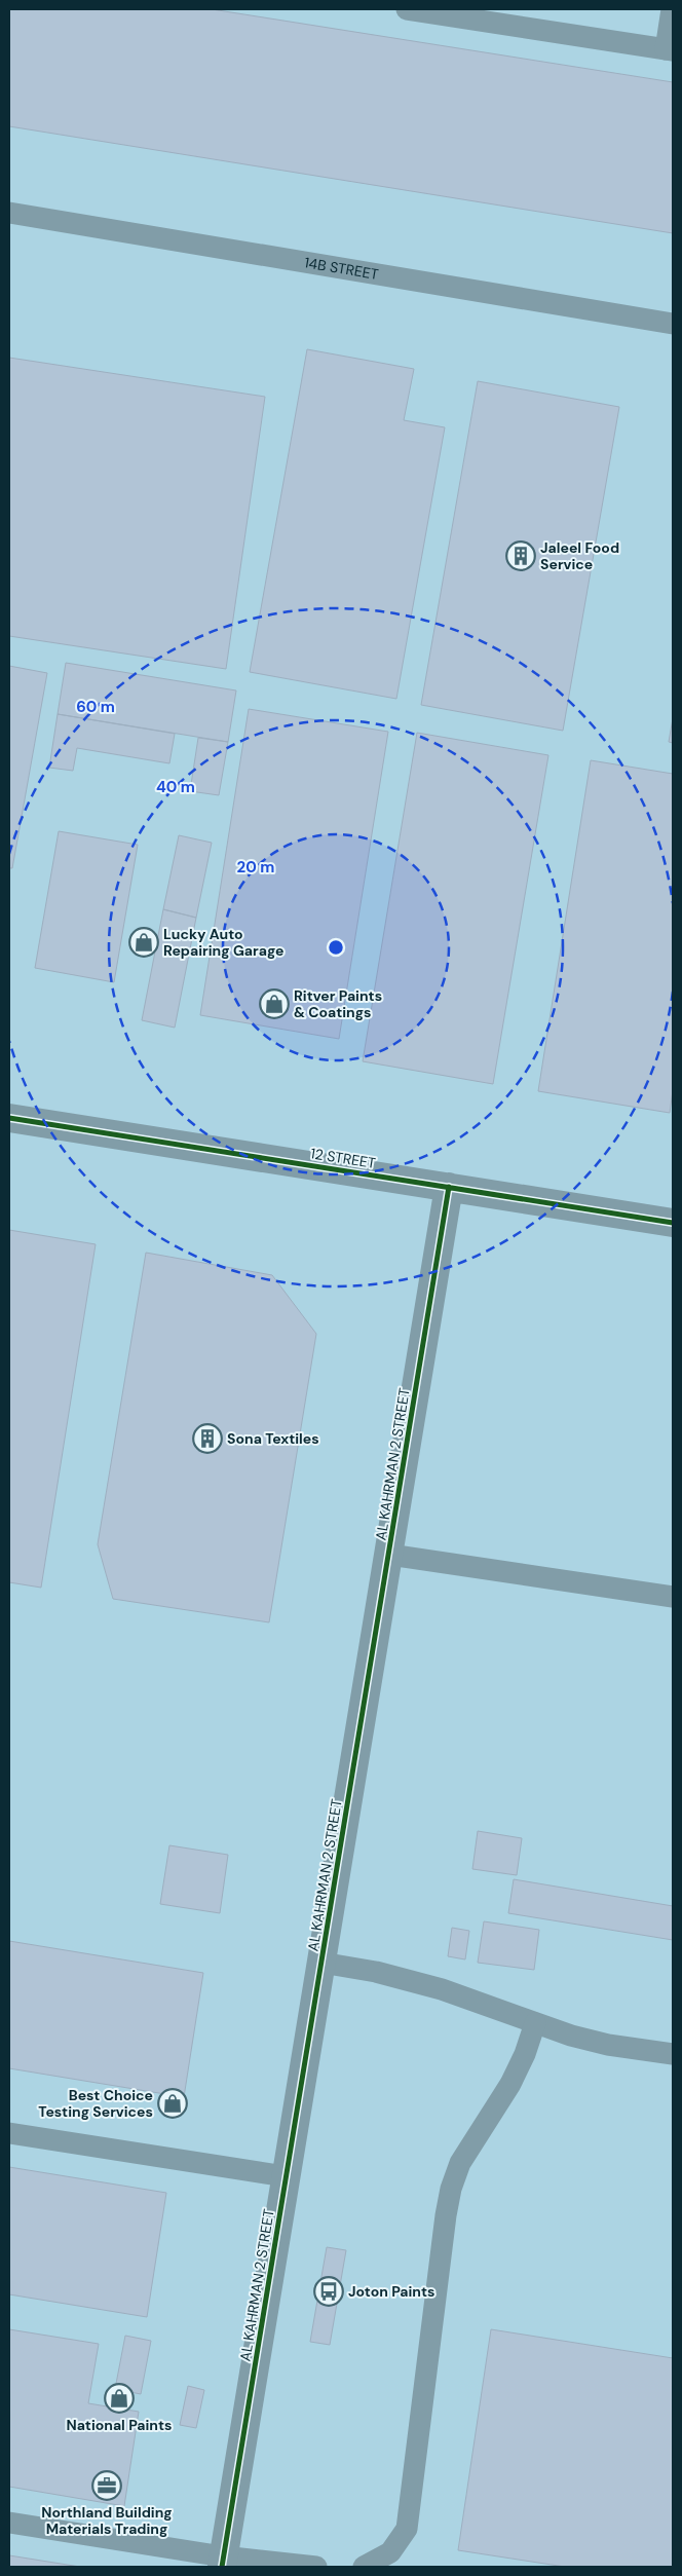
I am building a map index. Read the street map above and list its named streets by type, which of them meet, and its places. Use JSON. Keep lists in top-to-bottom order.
{
  "streets": {
    "street": ["12 STREET", "AL KAHRMAN 2 STREET"],
    "lane": ["14B STREET"]
  },
  "crossings": [
    ["12 STREET", "AL KAHRMAN 2 STREET"]
  ],
  "places": {
    "building": ["Jaleel Food Service", "Sona Textiles"],
    "shop": [
      "Lucky Auto Repairing Garage",
      "Ritver Paints & Coatings",
      "Best Choice Testing Services",
      "National Paints"
    ],
    "bus stop": ["Joton Paints"],
    "office": ["Northland Building Materials Trading"]
  },
  "rings": ["60 m", "40 m", "20 m"]
}
